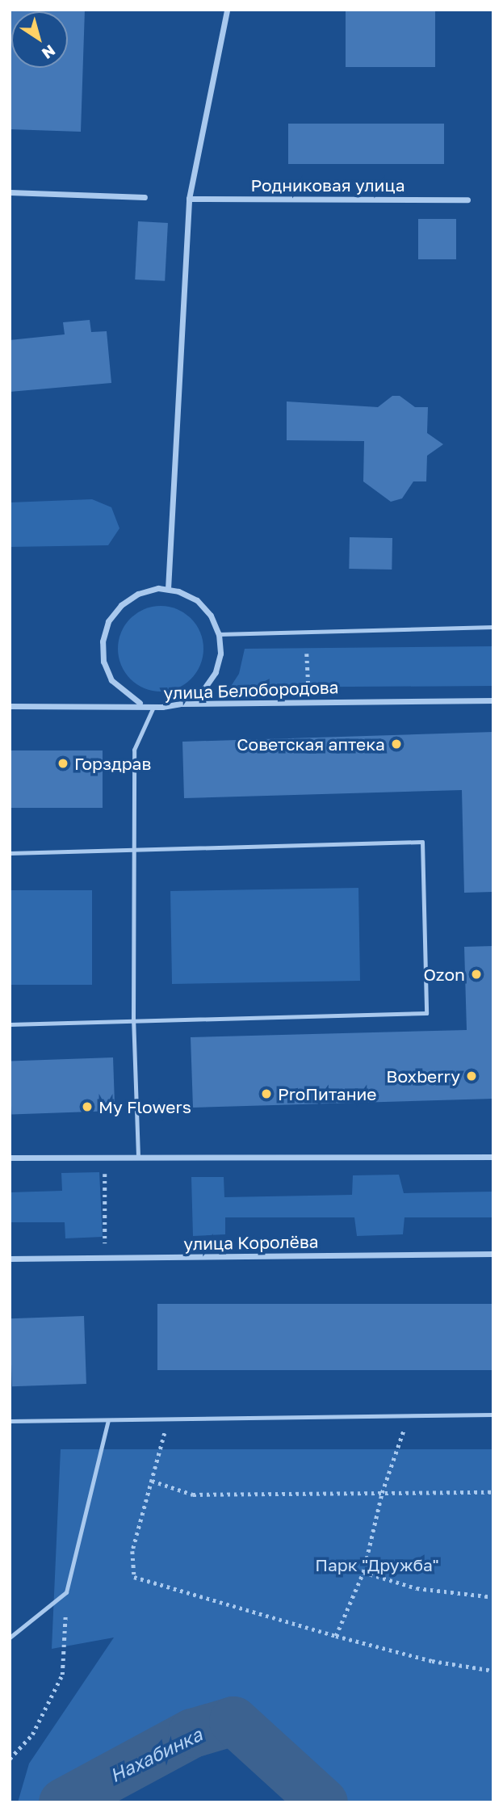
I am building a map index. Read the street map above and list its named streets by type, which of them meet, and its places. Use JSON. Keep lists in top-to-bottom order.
{
  "streets": {
    "street": ["Родниковая улица", "улица Белобородова", "улица Королёва"]
  },
  "water": ["Нахабинка"],
  "parks": ["Парк \"Дружба\""],
  "places": [
    "Советская аптека",
    "Горздрав",
    "Ozon",
    "Boxberry",
    "ProПитание",
    "My Flowers"
  ],
  "north": "bottom right"
}
